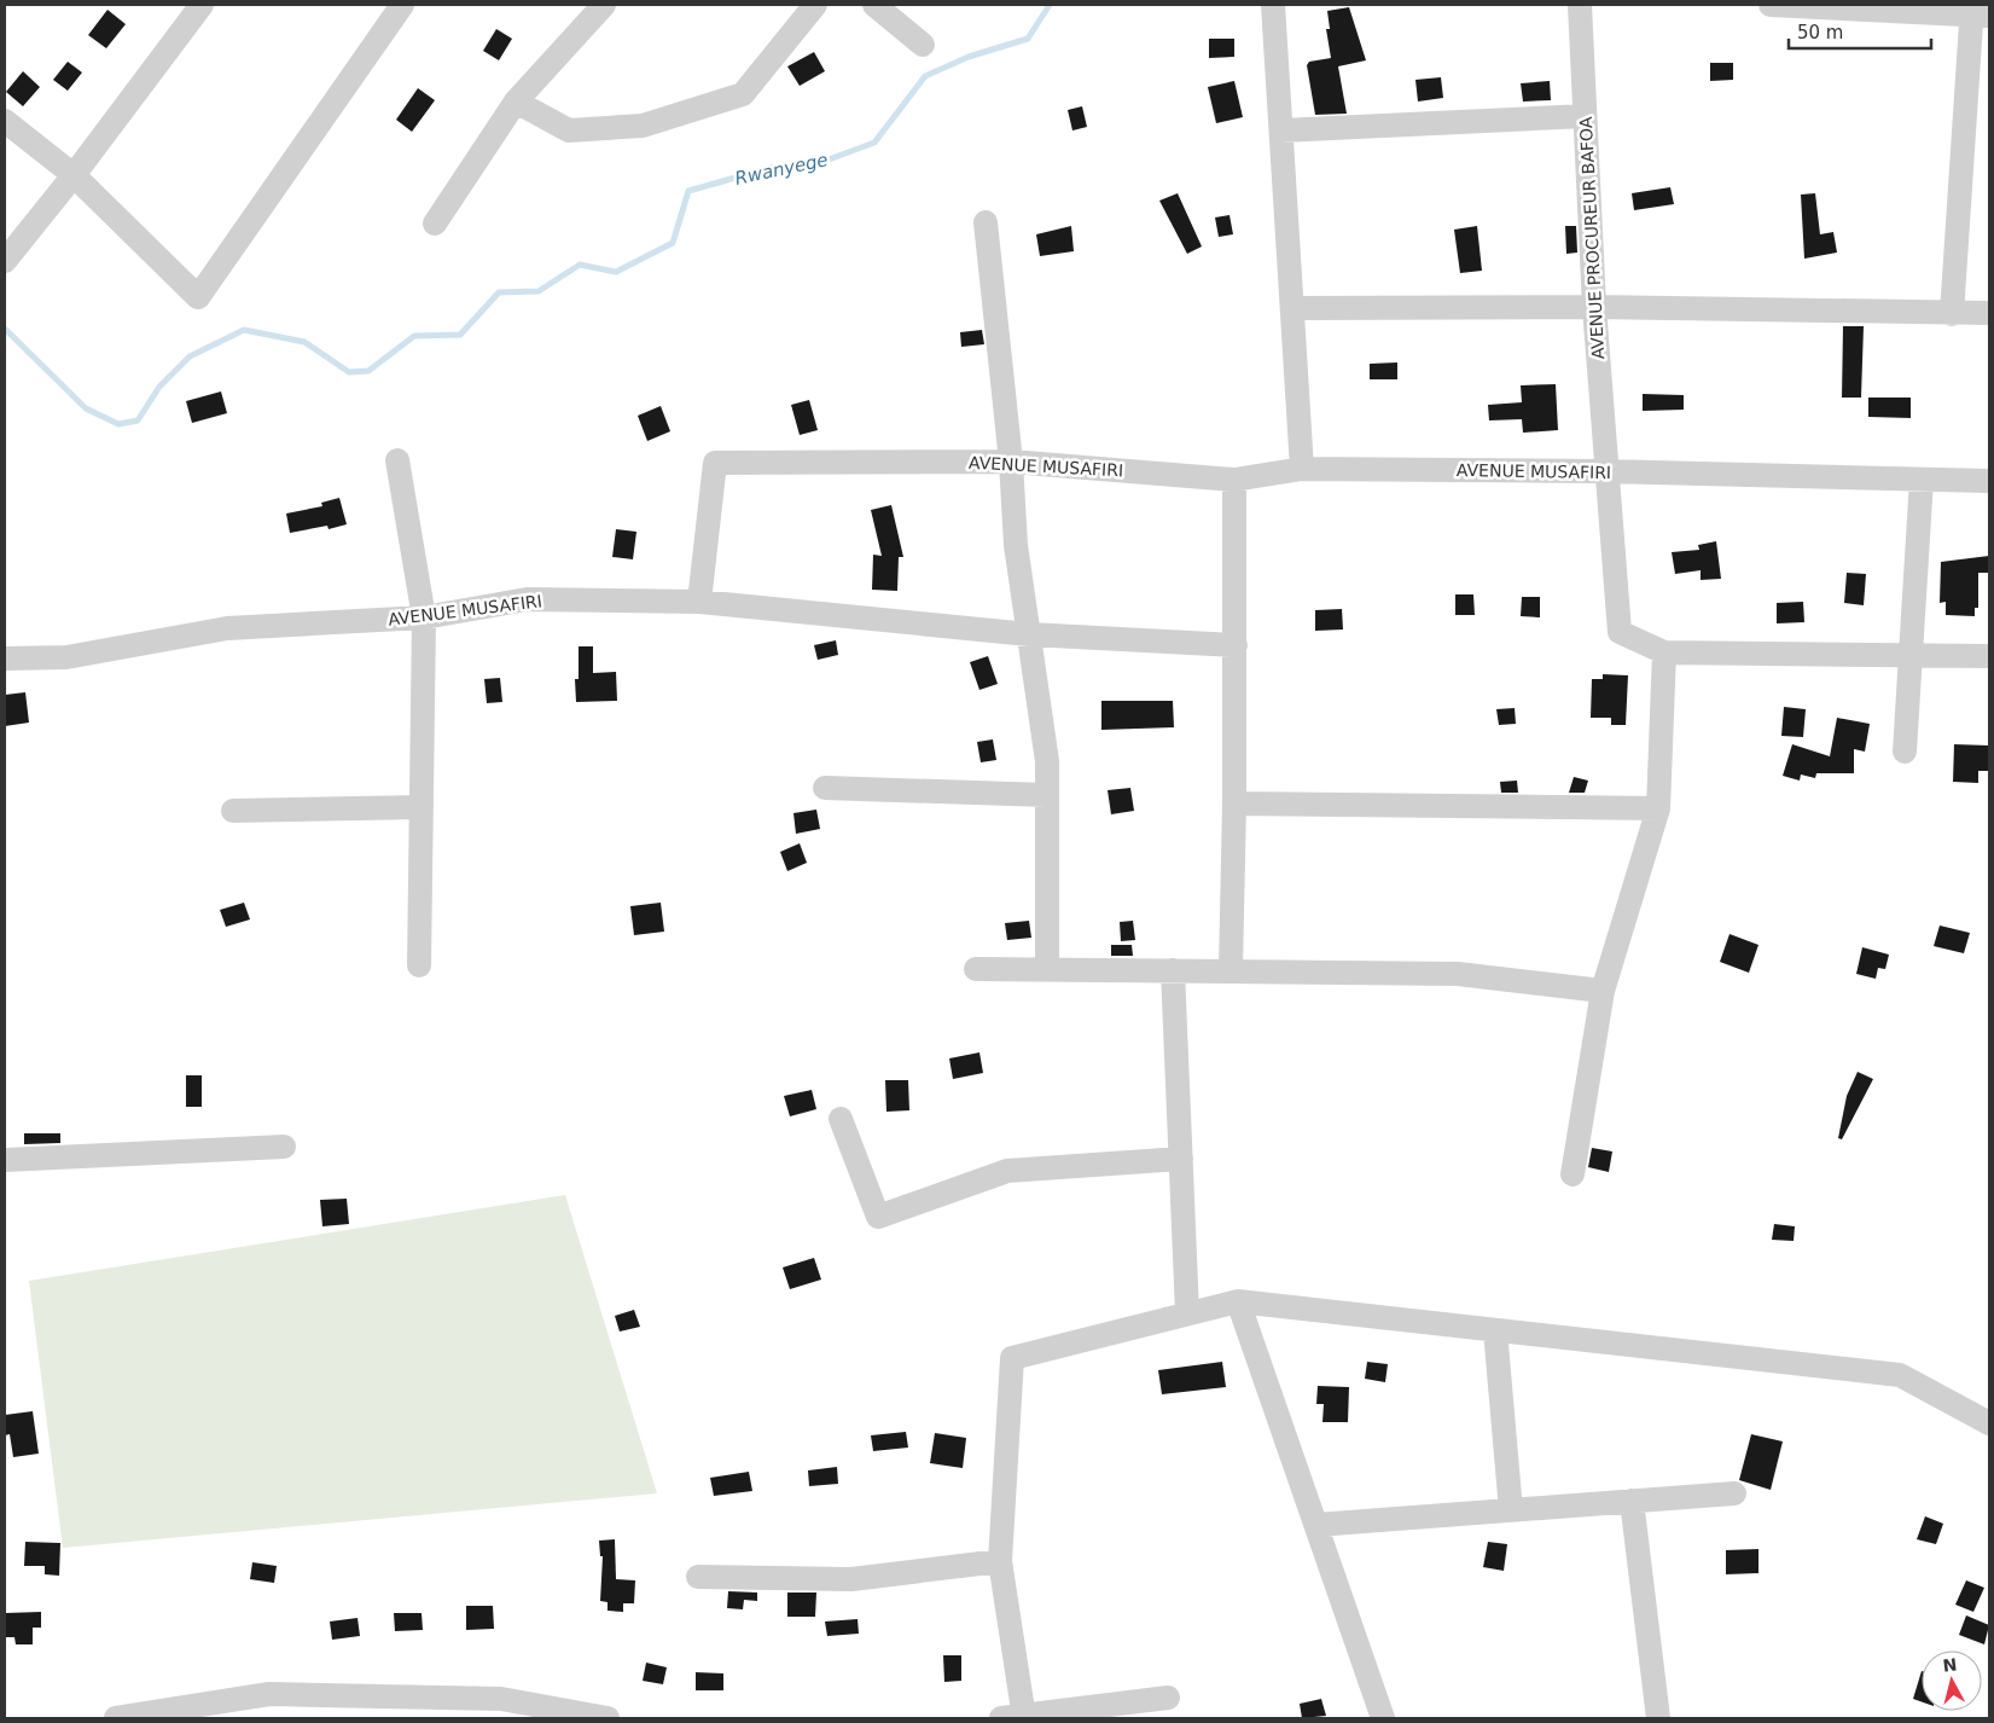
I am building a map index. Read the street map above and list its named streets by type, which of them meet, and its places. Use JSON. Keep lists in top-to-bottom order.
{
  "streets": {
    "street": ["AVENUE PROCUREUR BAFOA", "AVENUE MUSAFIRI"]
  },
  "crossings": [
    ["AVENUE PROCUREUR BAFOA", "AVENUE MUSAFIRI"]
  ],
  "water": ["Rwanyege"],
  "scale_bar": "50 m",
  "north": "top"
}
